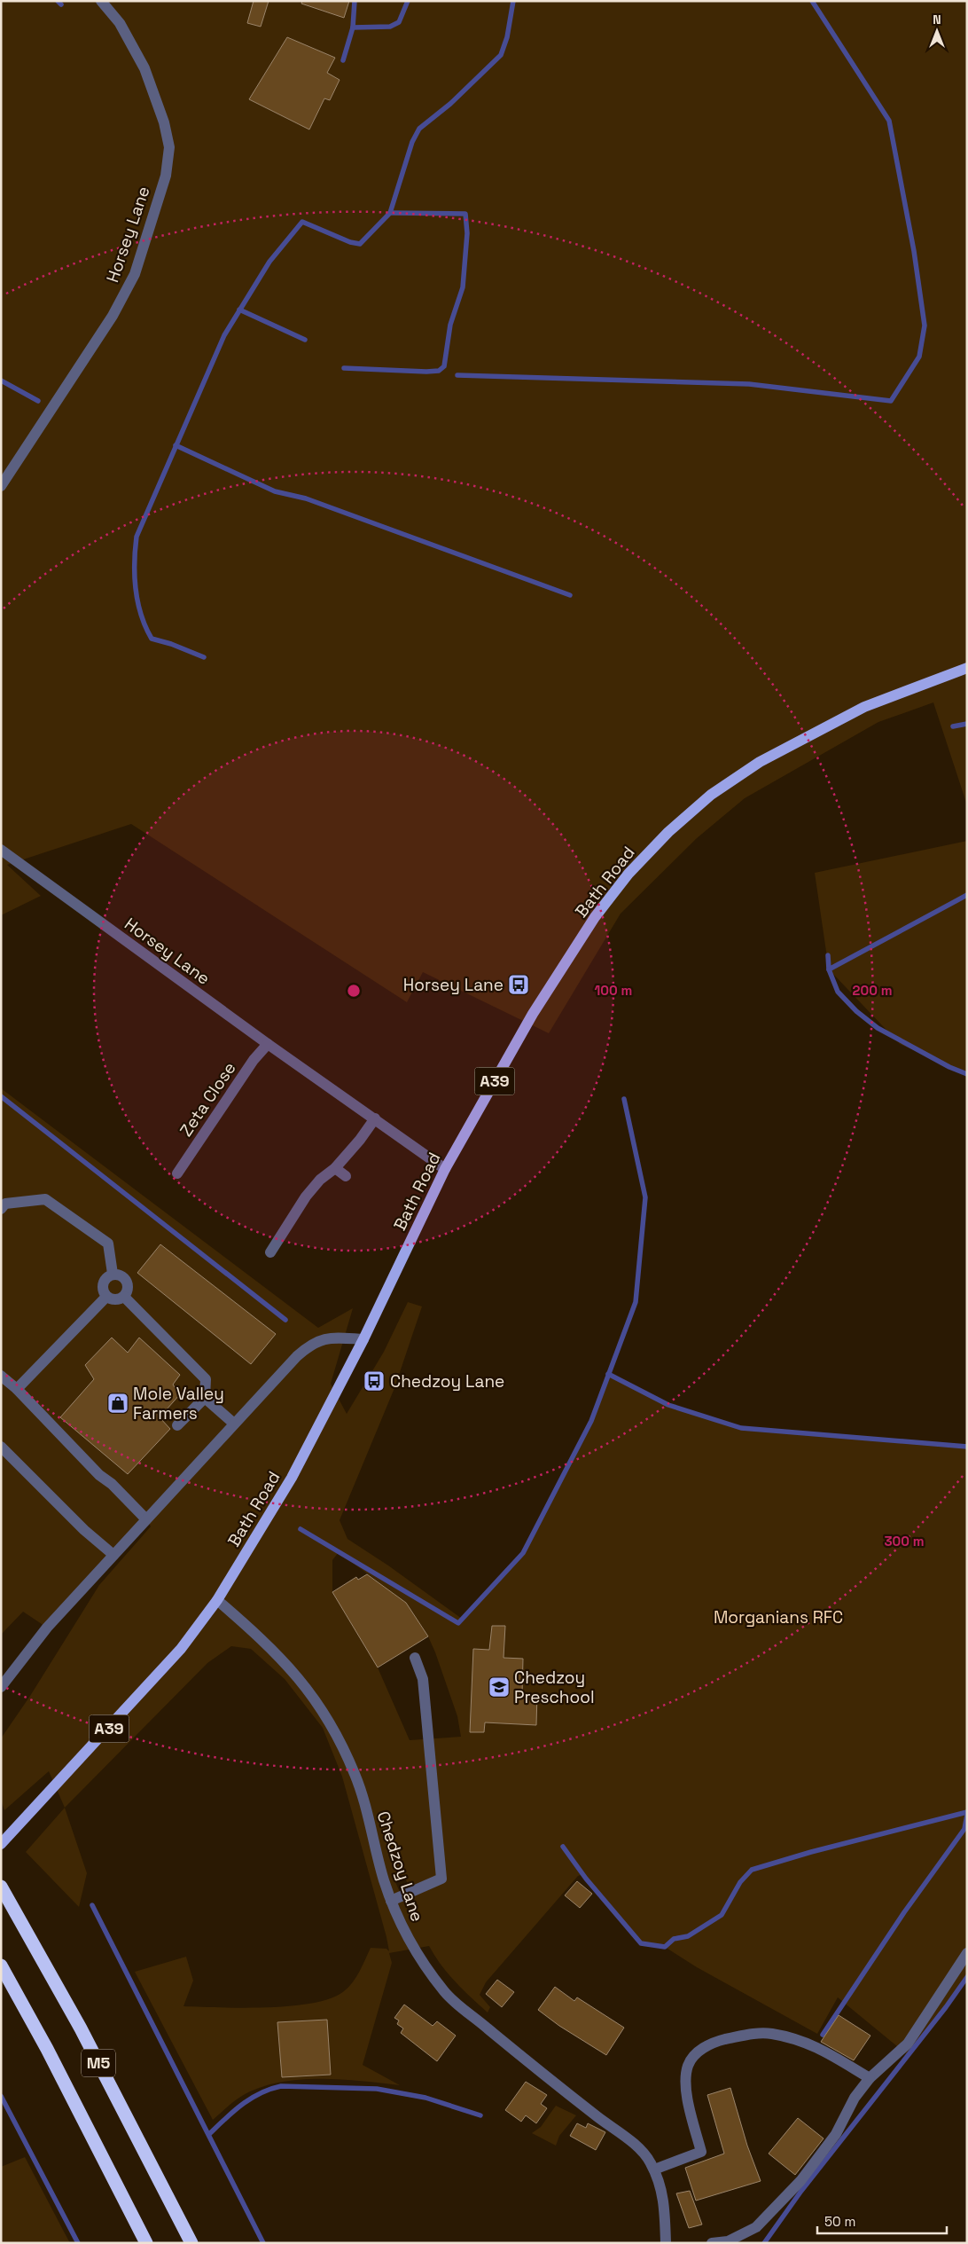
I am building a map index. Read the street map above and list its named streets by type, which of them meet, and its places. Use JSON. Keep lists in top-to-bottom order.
{
  "streets": {
    "highway": ["M5"],
    "main road": ["Bath Road", "A39"],
    "street": ["Horsey Lane", "Zeta Close", "Chedzoy Lane"]
  },
  "crossings": [
    ["Horsey Lane", "Bath Road"],
    ["Horsey Lane", "Zeta Close"],
    ["Bath Road", "Chedzoy Lane"]
  ],
  "parks": ["Morganians RFC"],
  "places": {
    "bus stop": ["Horsey Lane", "Chedzoy Lane"],
    "shop": ["Mole Valley Farmers"],
    "school or university": ["Chedzoy Preschool"]
  },
  "scale_bar": "50 m",
  "north": "top",
  "rings": ["100 m", "200 m", "300 m"]
}
